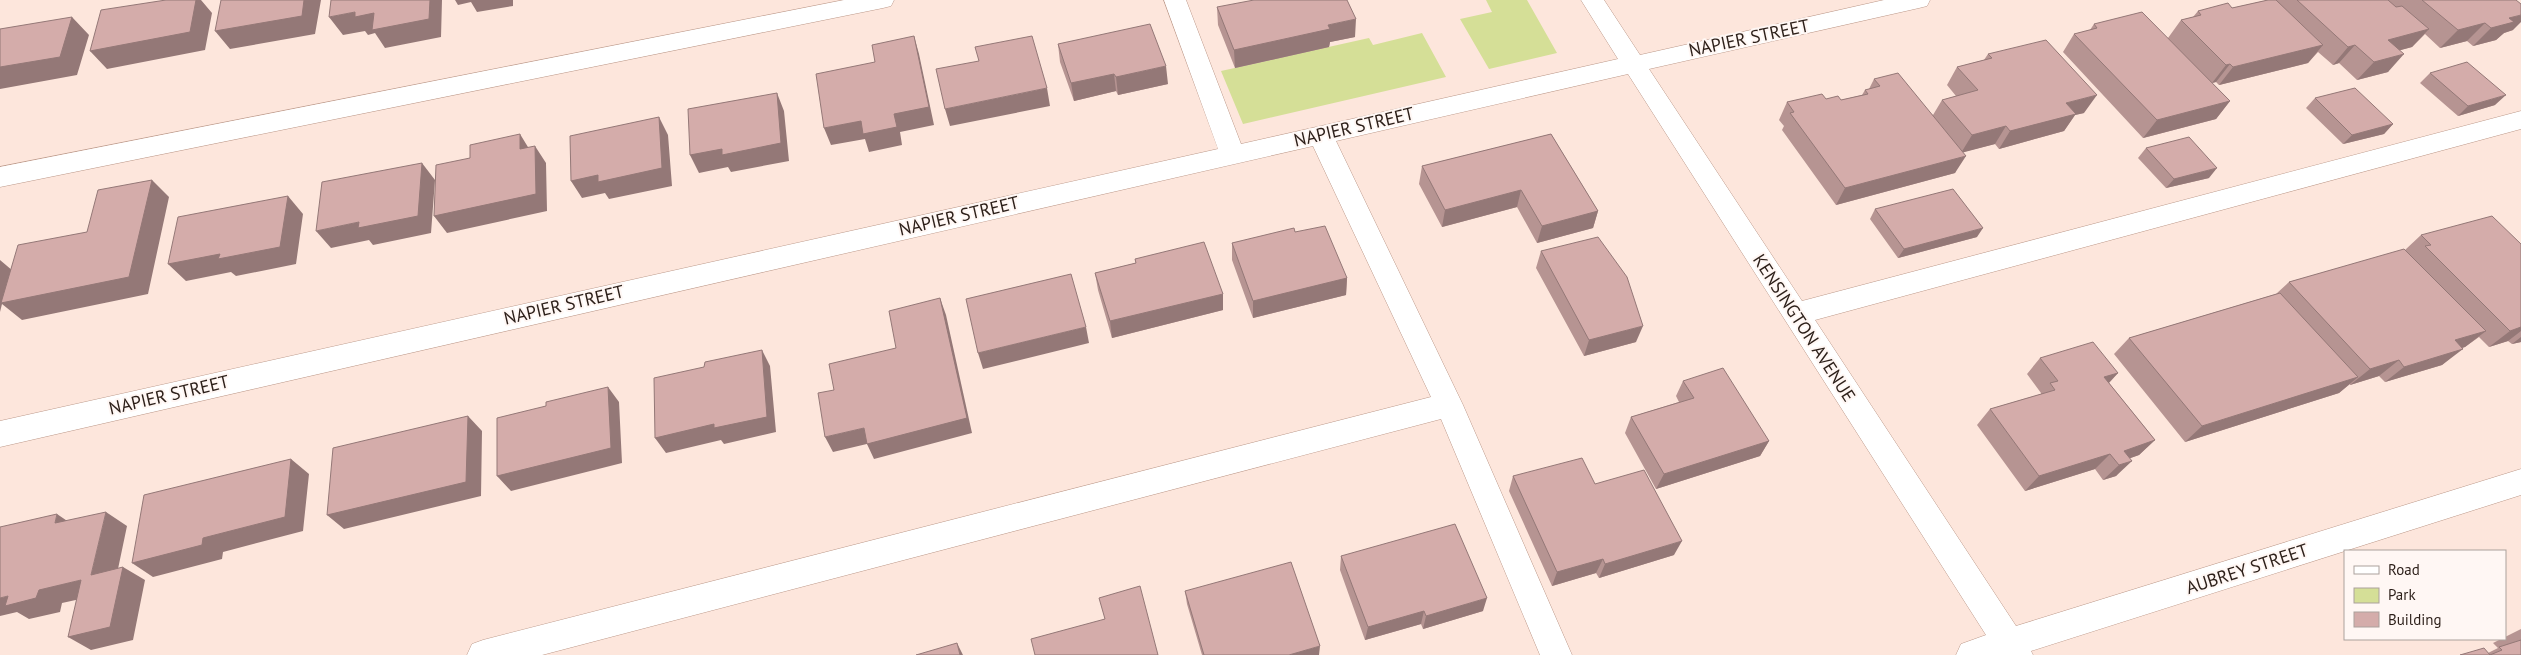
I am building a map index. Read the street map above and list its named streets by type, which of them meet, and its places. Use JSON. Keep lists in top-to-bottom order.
{
  "streets": {
    "street": ["NAPIER STREET", "KENSINGTON AVENUE", "AUBREY STREET"]
  },
  "crossings": [
    ["NAPIER STREET", "KENSINGTON AVENUE"],
    ["KENSINGTON AVENUE", "AUBREY STREET"]
  ],
  "legend": ["Road", "Park", "Building"]
}
